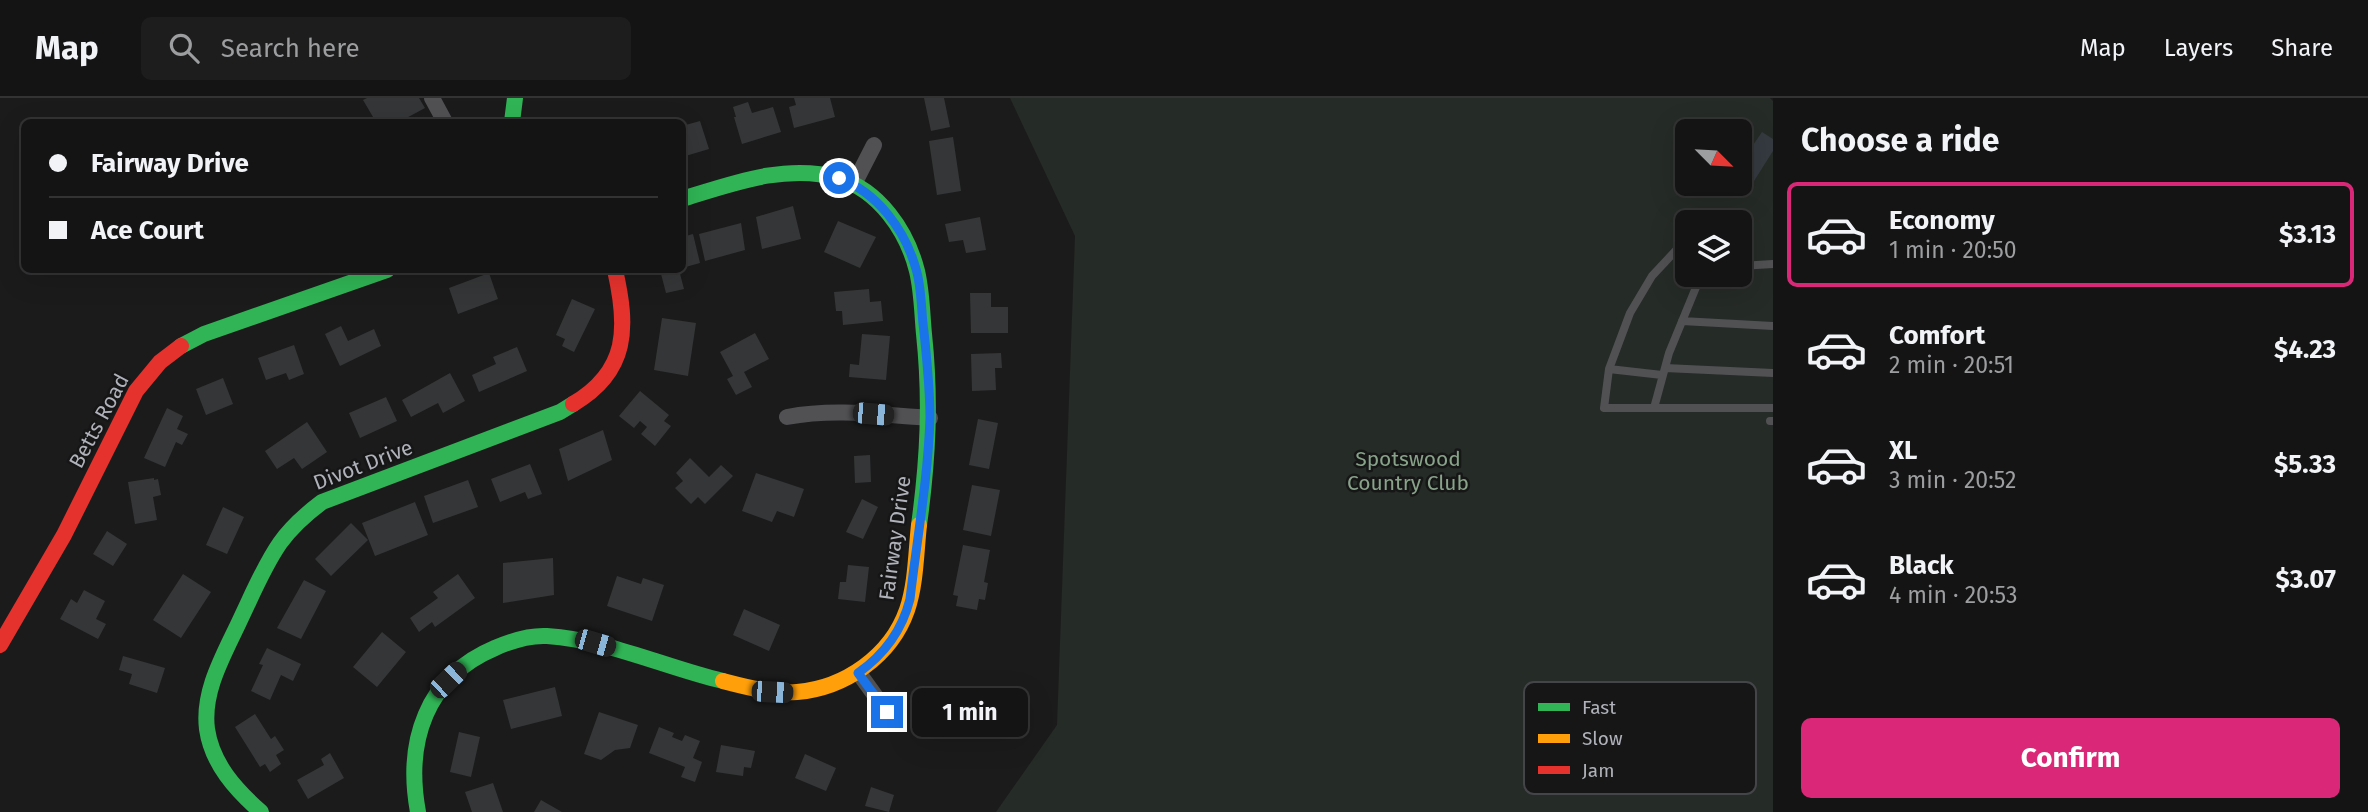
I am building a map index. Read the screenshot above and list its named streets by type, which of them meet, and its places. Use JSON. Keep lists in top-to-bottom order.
{
  "streets": {
    "street": ["Betts Road", "Divot Drive", "Fairway Drive"]
  },
  "parks": ["Spotswood Country Club"],
  "legend": ["Fast", "Slow", "Jam"],
  "north": "bottom right",
  "page": {
    "header": "Map",
    "search": "Search here",
    "nav": ["Map", "Layers", "Share"],
    "heading": "Choose a ride",
    "banner": ["Fairway Drive", "Ace Court"],
    "list": [
      {
        "name": "Economy",
        "note": "1 min · 20:50",
        "value": "$3.13"
      },
      {
        "name": "Comfort",
        "note": "2 min · 20:51",
        "value": "$4.23"
      },
      {
        "name": "XL",
        "note": "3 min · 20:52",
        "value": "$5.33"
      },
      {
        "name": "Black",
        "note": "4 min · 20:53",
        "value": "$3.07"
      }
    ],
    "bubble": "1 min",
    "buttons": "Confirm"
  }
}
